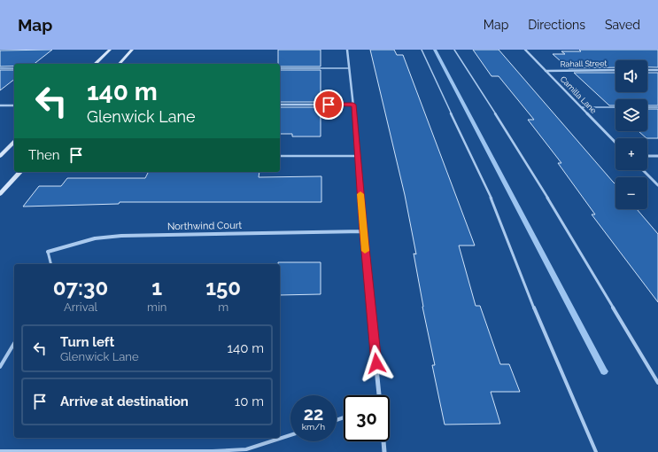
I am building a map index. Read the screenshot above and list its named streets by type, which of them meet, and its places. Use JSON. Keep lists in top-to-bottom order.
{
  "streets": {
    "street": ["Rahall Street", "Camilla Lane", "Northwind Court"]
  },
  "crossings": [
    ["Rahall Street", "Camilla Lane"]
  ],
  "page": {
    "header": "Map",
    "nav": ["Map", "Directions", "Saved"],
    "map_buttons": ["+", "−"],
    "turn": ["140 m", "Glenwick Lane"],
    "then": "Then",
    "eta": [
      "07:30",
      "Arrival",
      "1",
      "min",
      "150",
      "m"
    ],
    "list": [
      {
        "name": "Turn left",
        "note": "Glenwick Lane",
        "value": "140 m"
      },
      {
        "name": "Arrive at destination",
        "value": "10 m"
      }
    ],
    "speed": "22 km/h",
    "limit": "30"
  }
}
